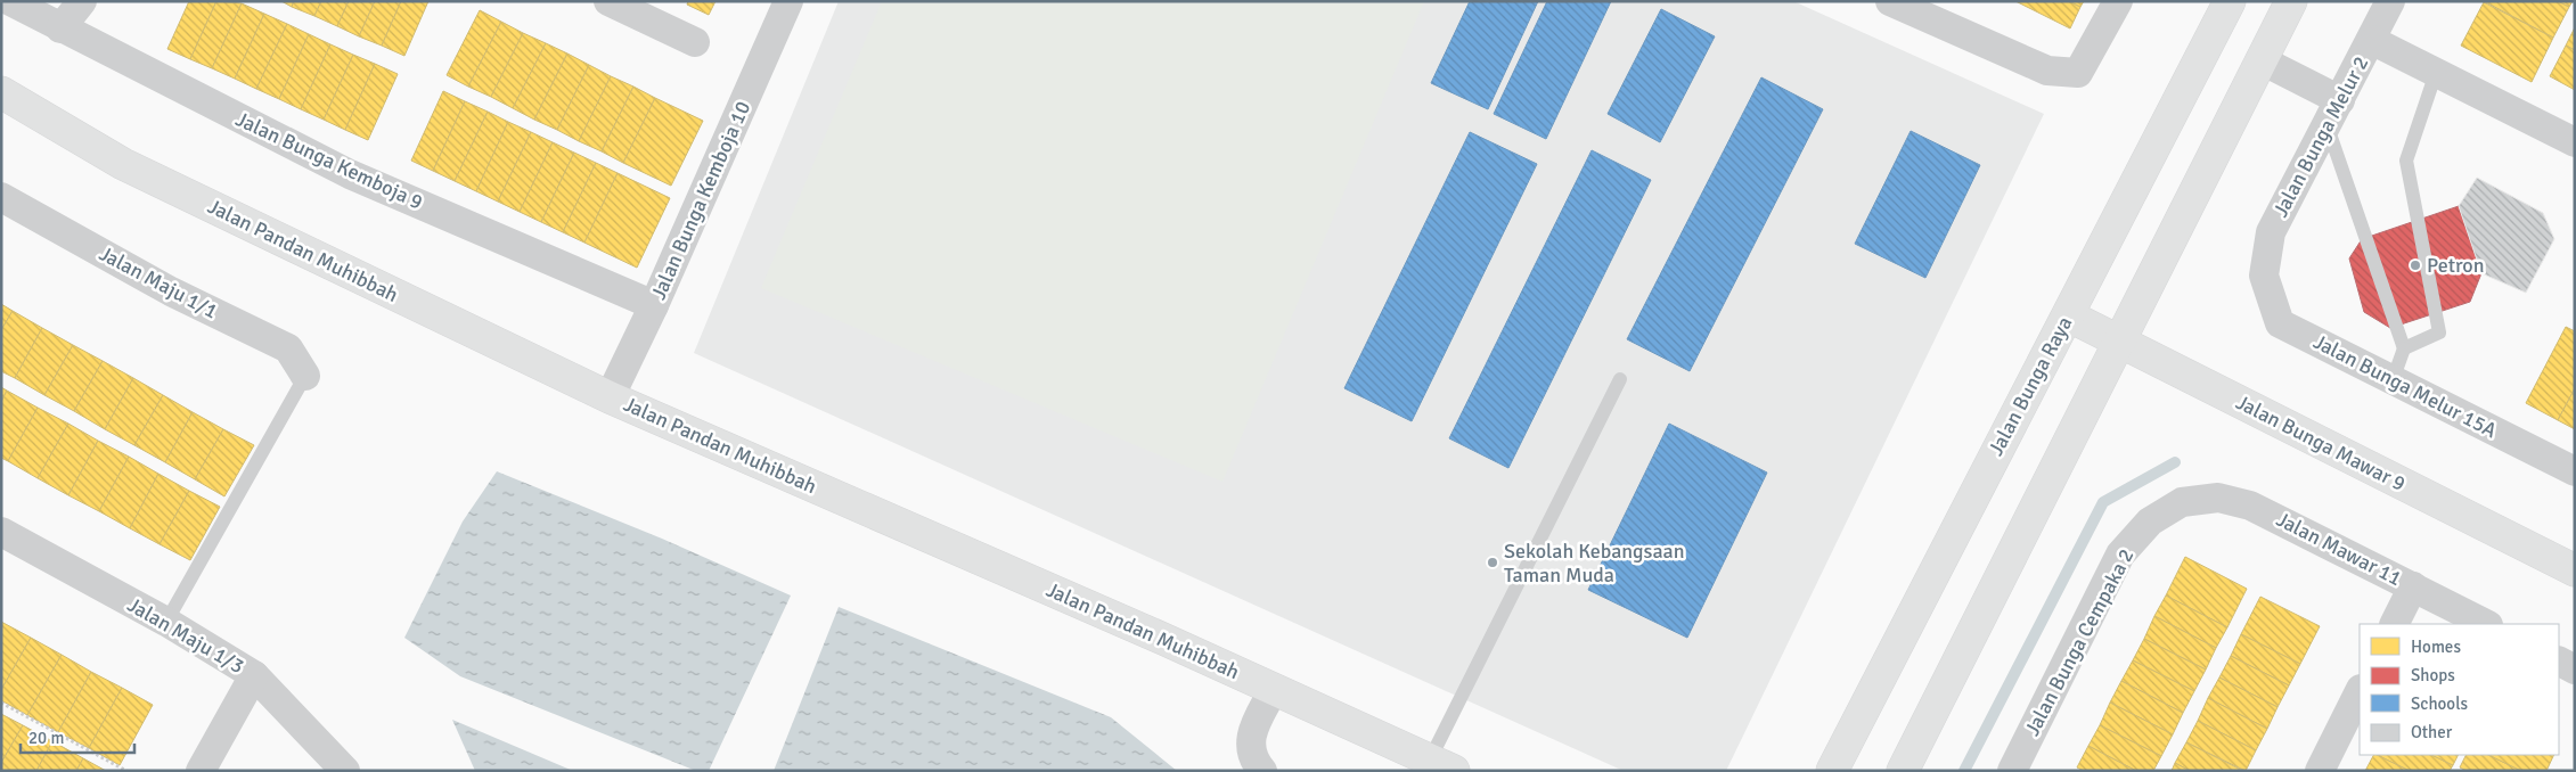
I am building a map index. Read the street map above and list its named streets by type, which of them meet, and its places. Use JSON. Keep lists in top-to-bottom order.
{
  "streets": {
    "street": [
      "Jalan Bunga Melur 2",
      "Jalan Bunga Kemboja 9",
      "Jalan Bunga Kemboja 10",
      "Jalan Pandan Muhibbah",
      "Jalan Maju 1/1",
      "Jalan Bunga Raya",
      "Jalan Bunga Melur 15A",
      "Jalan Bunga Mawar 9",
      "Jalan Mawar 11",
      "Jalan Maju 1/3",
      "Jalan Bunga Cempaka 2"
    ]
  },
  "crossings": [
    ["Jalan Bunga Melur 2", "Jalan Bunga Melur 15A"],
    ["Jalan Bunga Kemboja 9", "Jalan Bunga Kemboja 10"],
    ["Jalan Bunga Kemboja 10", "Jalan Pandan Muhibbah"],
    ["Jalan Bunga Raya", "Jalan Bunga Mawar 9"],
    ["Jalan Mawar 11", "Jalan Bunga Cempaka 2"]
  ],
  "places": ["Petron", "Sekolah Kebangsaan Taman Muda"],
  "legend": [
    "Homes",
    "Shops",
    "Schools",
    "Other"
  ],
  "scale_bar": "20 m"
}
